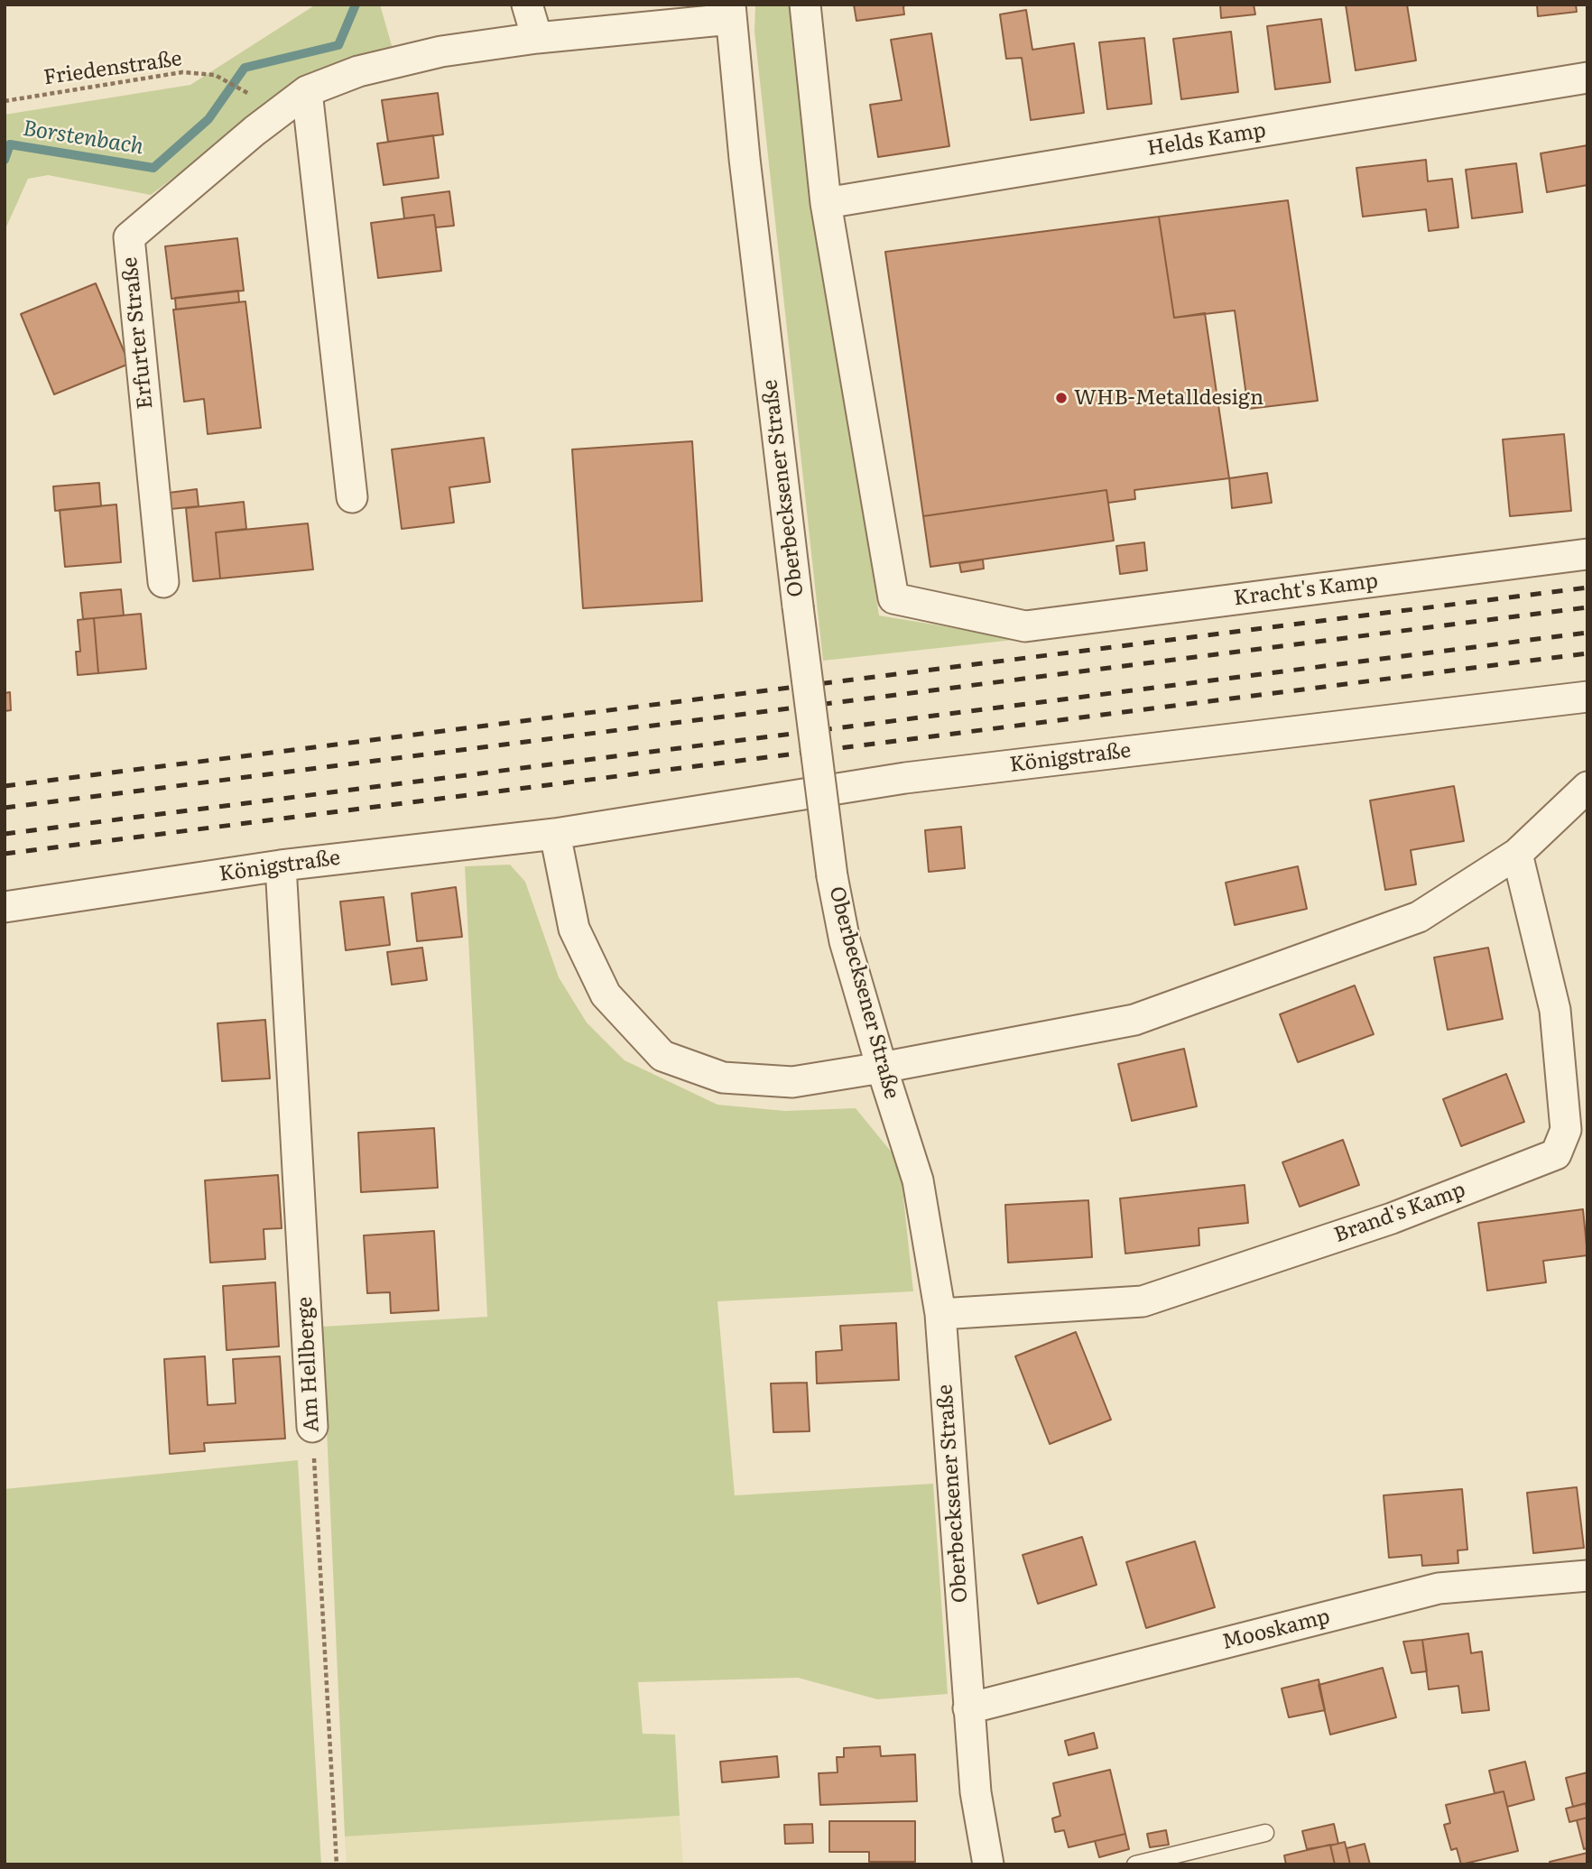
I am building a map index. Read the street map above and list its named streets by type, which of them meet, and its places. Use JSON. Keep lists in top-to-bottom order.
{
  "streets": {
    "street": [
      "Helds Kamp",
      "Erfurter Straße",
      "Oberbecksener Straße",
      "Kracht's Kamp",
      "Königstraße",
      "Brand's Kamp",
      "Am Hellberge",
      "Mooskamp"
    ],
    "path": ["Friedenstraße"]
  },
  "crossings": [
    ["Helds Kamp", "Kracht's Kamp"],
    ["Erfurter Straße", "Oberbecksener Straße"],
    ["Oberbecksener Straße", "Brand's Kamp"],
    ["Oberbecksener Straße", "Mooskamp"],
    ["Königstraße", "Am Hellberge"]
  ],
  "water": ["Borstenbach"],
  "places": ["WHB-Metalldesign"]
}
